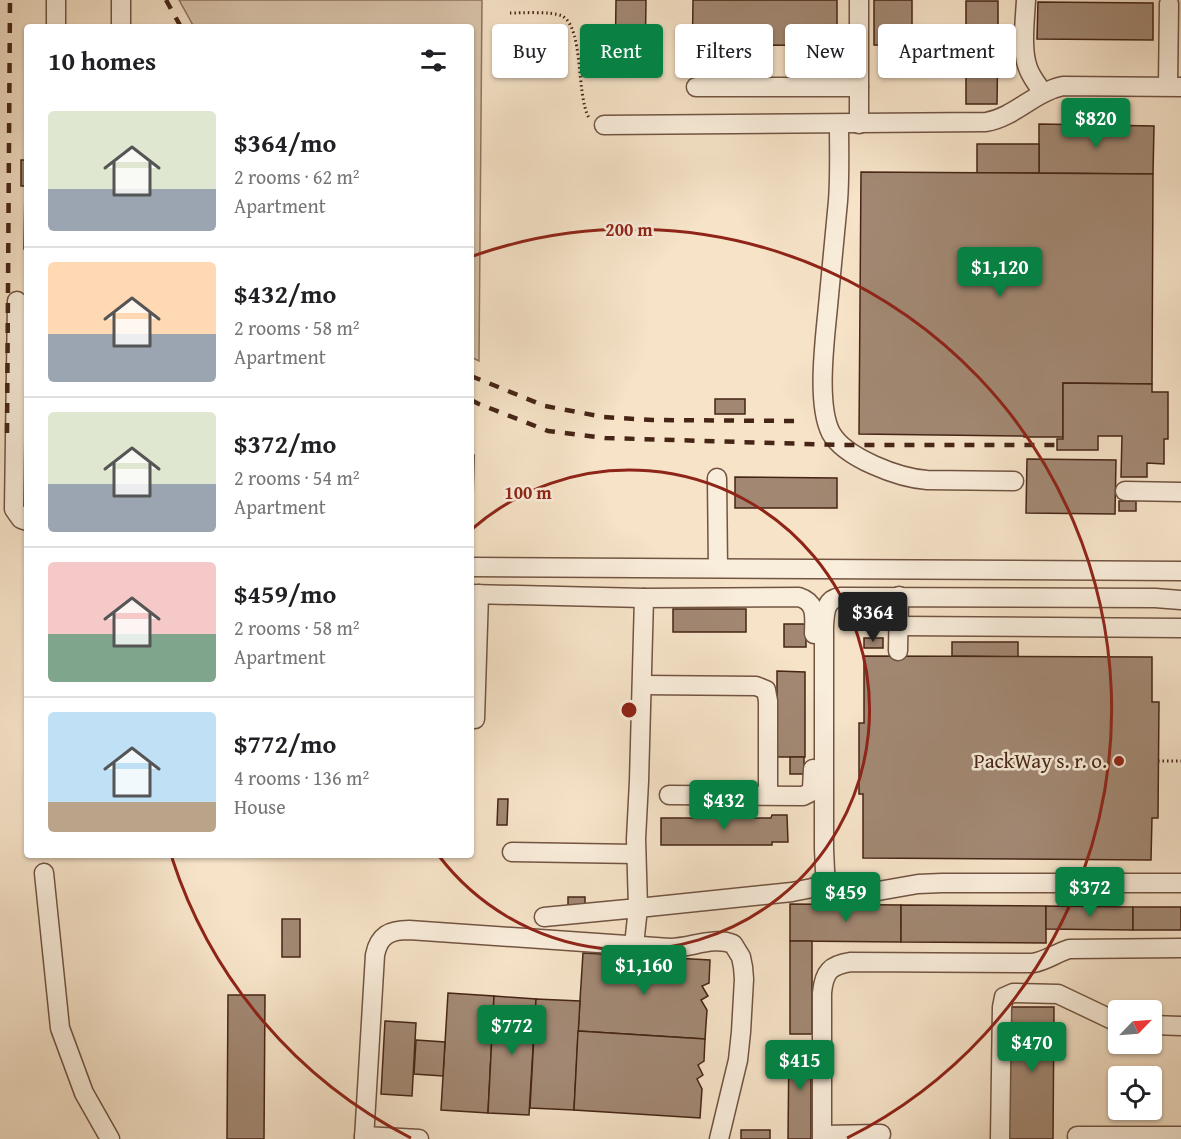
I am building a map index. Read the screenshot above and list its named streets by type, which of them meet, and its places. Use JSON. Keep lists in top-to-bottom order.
{
  "places": ["PackWay s. r. o."],
  "north": "top right",
  "page": {
    "chip": [
      "Buy",
      "Rent",
      "Filters",
      "New",
      "Apartment"
    ],
    "heading": "10 homes",
    "list": [
      {
        "name": "$364/mo",
        "note": "2 rooms · 62 m² · Apartment"
      },
      {
        "name": "$432/mo",
        "note": "2 rooms · 58 m² · Apartment"
      },
      {
        "name": "$372/mo",
        "note": "2 rooms · 54 m² · Apartment"
      },
      {
        "name": "$459/mo",
        "note": "2 rooms · 58 m² · Apartment"
      },
      {
        "name": "$772/mo",
        "note": "4 rooms · 136 m² · House"
      }
    ],
    "price": [
      "$820",
      "$1,120",
      "$364",
      "$432",
      "$372",
      "$459",
      "$1,160",
      "$772",
      "$470",
      "$415"
    ]
  },
  "rings": ["200 m", "100 m"]
}
